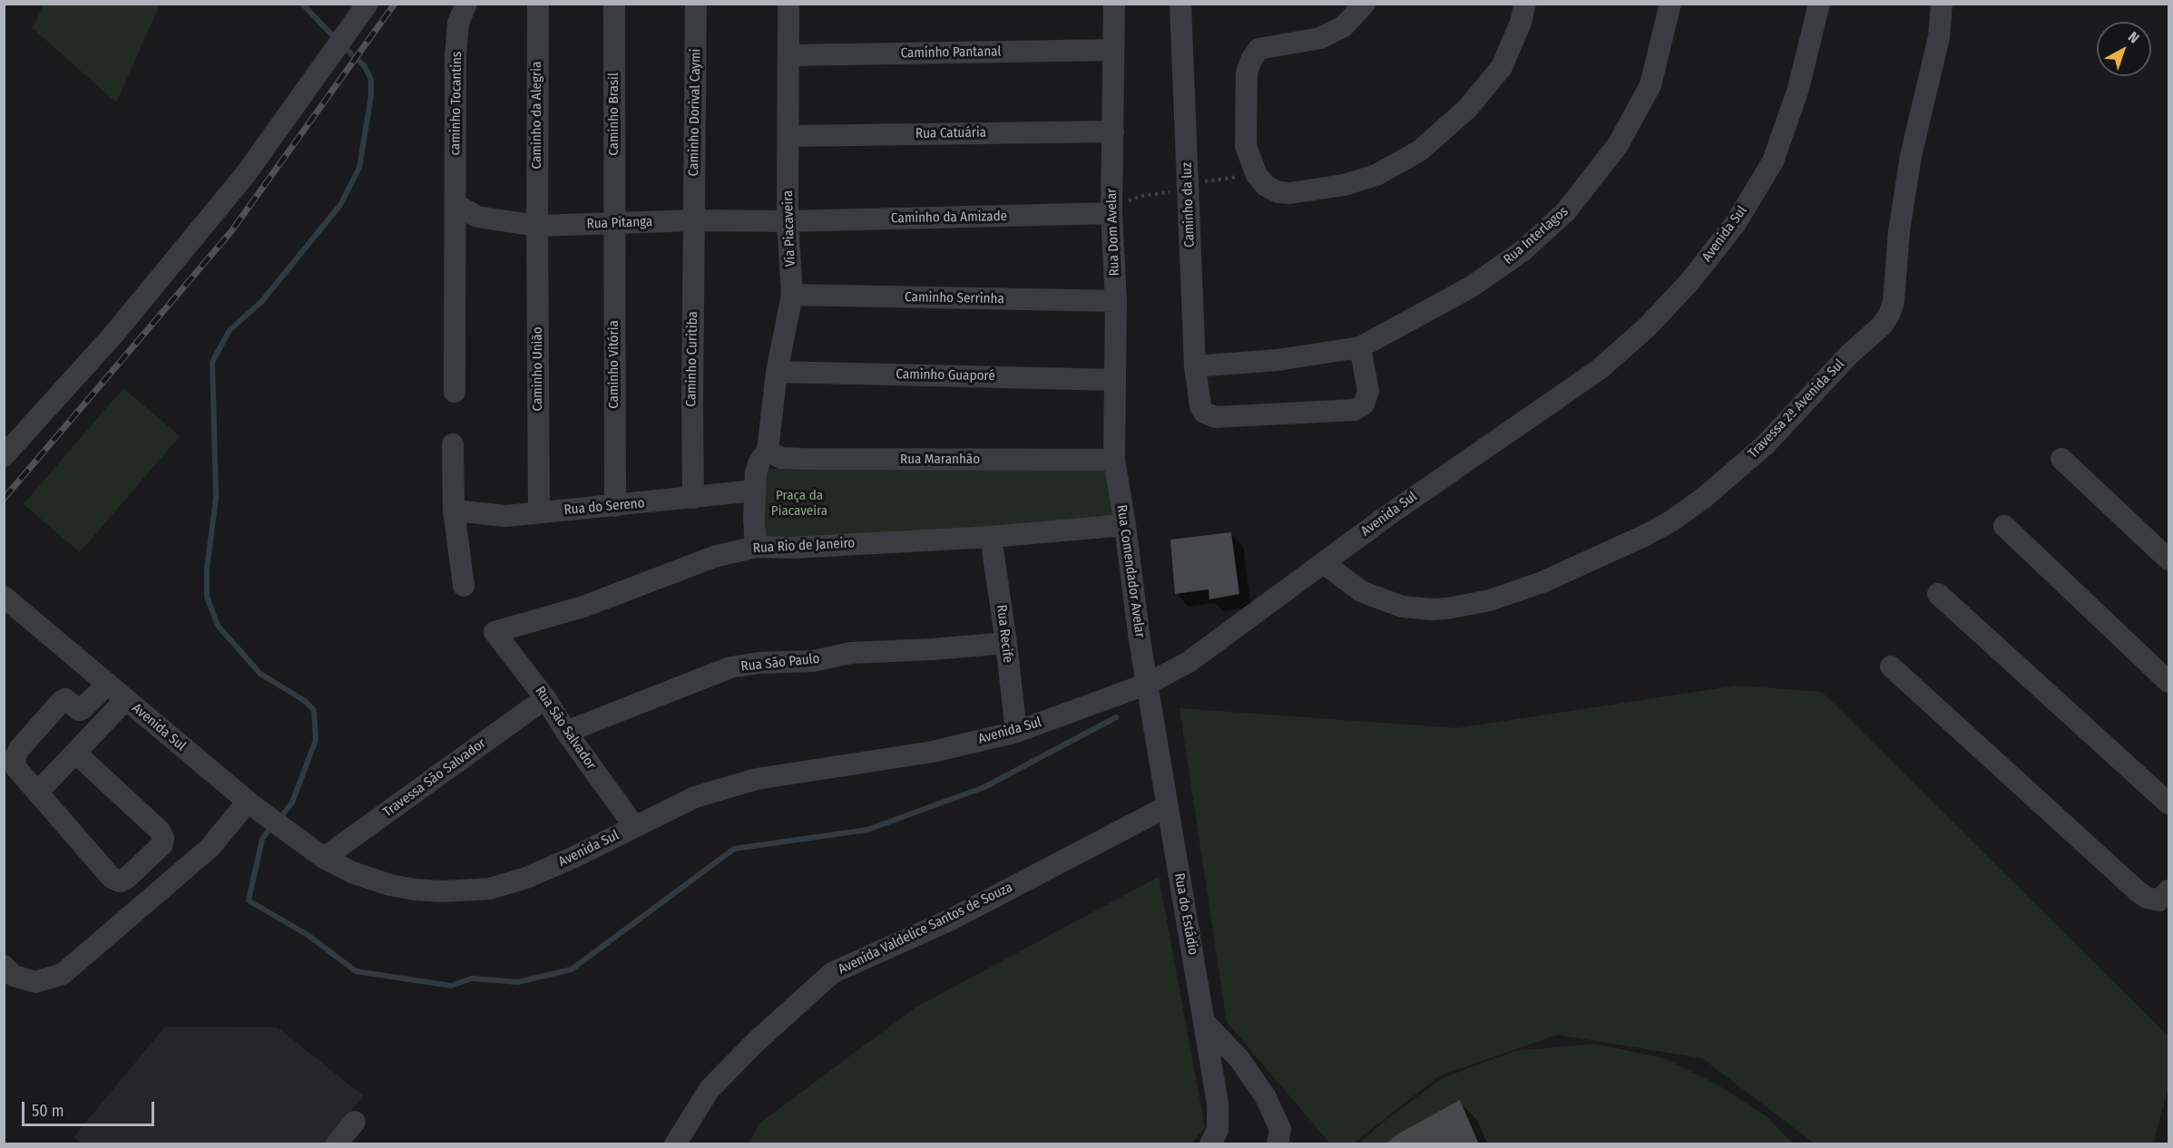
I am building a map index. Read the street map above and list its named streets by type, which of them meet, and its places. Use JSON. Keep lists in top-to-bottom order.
{
  "streets": {
    "street": [
      "Caminho Pantanal",
      "caminho Tocantins",
      "Caminho Dorival Caymi",
      "Caminho Brasil",
      "Caminho da Alegria",
      "Rua Catuária",
      "Caminho da luz",
      "Caminho da Amizade",
      "Rua Pitanga",
      "Via Piacaveira",
      "Rua Dom Avelar",
      "Avenida Sul",
      "Rua Interlagos",
      "Caminho Serrinha",
      "Caminho Curitiba",
      "Caminho Vitória",
      "Caminho União",
      "Caminho Guaporé",
      "Travessa 2ª Avenida Sul",
      "Rua Maranhão",
      "Rua do Sereno",
      "Rua Rio de Janeiro",
      "Rua Comendador Avelar",
      "Rua Recife",
      "Rua São Paulo",
      "Rua São Salvador",
      "Travessa São Salvador",
      "Rua do Estádio",
      "Avenida Valdelice Santos de Souza"
    ]
  },
  "crossings": [
    ["Caminho Pantanal", "Via Piacaveira"],
    ["Caminho Pantanal", "Rua Dom Avelar"],
    ["caminho Tocantins", "Rua Pitanga"],
    ["Caminho Dorival Caymi", "Rua Pitanga"],
    ["Caminho Dorival Caymi", "Caminho Curitiba"],
    ["Caminho Brasil", "Rua Pitanga"],
    ["Caminho Brasil", "Caminho Vitória"],
    ["Caminho da Alegria", "Rua Pitanga"],
    ["Caminho da Alegria", "Caminho União"],
    ["Rua Catuária", "Via Piacaveira"],
    ["Rua Catuária", "Rua Dom Avelar"],
    ["Caminho da luz", "Rua Interlagos"],
    ["Caminho da Amizade", "Rua Pitanga"],
    ["Caminho da Amizade", "Via Piacaveira"],
    ["Caminho da Amizade", "Rua Dom Avelar"],
    ["Rua Pitanga", "Via Piacaveira"],
    ["Rua Pitanga", "Caminho Curitiba"],
    ["Rua Pitanga", "Caminho Vitória"],
    ["Rua Pitanga", "Caminho União"],
    ["Via Piacaveira", "Caminho Serrinha"],
    ["Via Piacaveira", "Caminho Guaporé"],
    ["Via Piacaveira", "Rua Maranhão"],
    ["Via Piacaveira", "Rua do Sereno"],
    ["Via Piacaveira", "Rua Rio de Janeiro"],
    ["Rua Dom Avelar", "Caminho Serrinha"],
    ["Rua Dom Avelar", "Caminho Guaporé"],
    ["Rua Dom Avelar", "Rua Maranhão"],
    ["Rua Dom Avelar", "Rua Comendador Avelar"],
    ["Avenida Sul", "Travessa 2ª Avenida Sul"],
    ["Avenida Sul", "Rua Comendador Avelar"],
    ["Avenida Sul", "Rua Recife"],
    ["Avenida Sul", "Rua São Salvador"],
    ["Avenida Sul", "Travessa São Salvador"],
    ["Avenida Sul", "Rua do Estádio"],
    ["Caminho Curitiba", "Rua do Sereno"],
    ["Caminho Vitória", "Rua do Sereno"],
    ["Caminho União", "Rua do Sereno"],
    ["Rua Maranhão", "Rua Comendador Avelar"],
    ["Rua Rio de Janeiro", "Rua Comendador Avelar"],
    ["Rua Rio de Janeiro", "Rua Recife"],
    ["Rua Rio de Janeiro", "Rua São Salvador"],
    ["Rua Comendador Avelar", "Rua do Estádio"],
    ["Rua Recife", "Rua São Paulo"],
    ["Rua São Paulo", "Rua São Salvador"],
    ["Rua São Salvador", "Travessa São Salvador"],
    ["Rua do Estádio", "Avenida Valdelice Santos de Souza"]
  ],
  "parks": ["Praça da Piacaveira"],
  "scale_bar": "50 m",
  "north": "top right"
}
